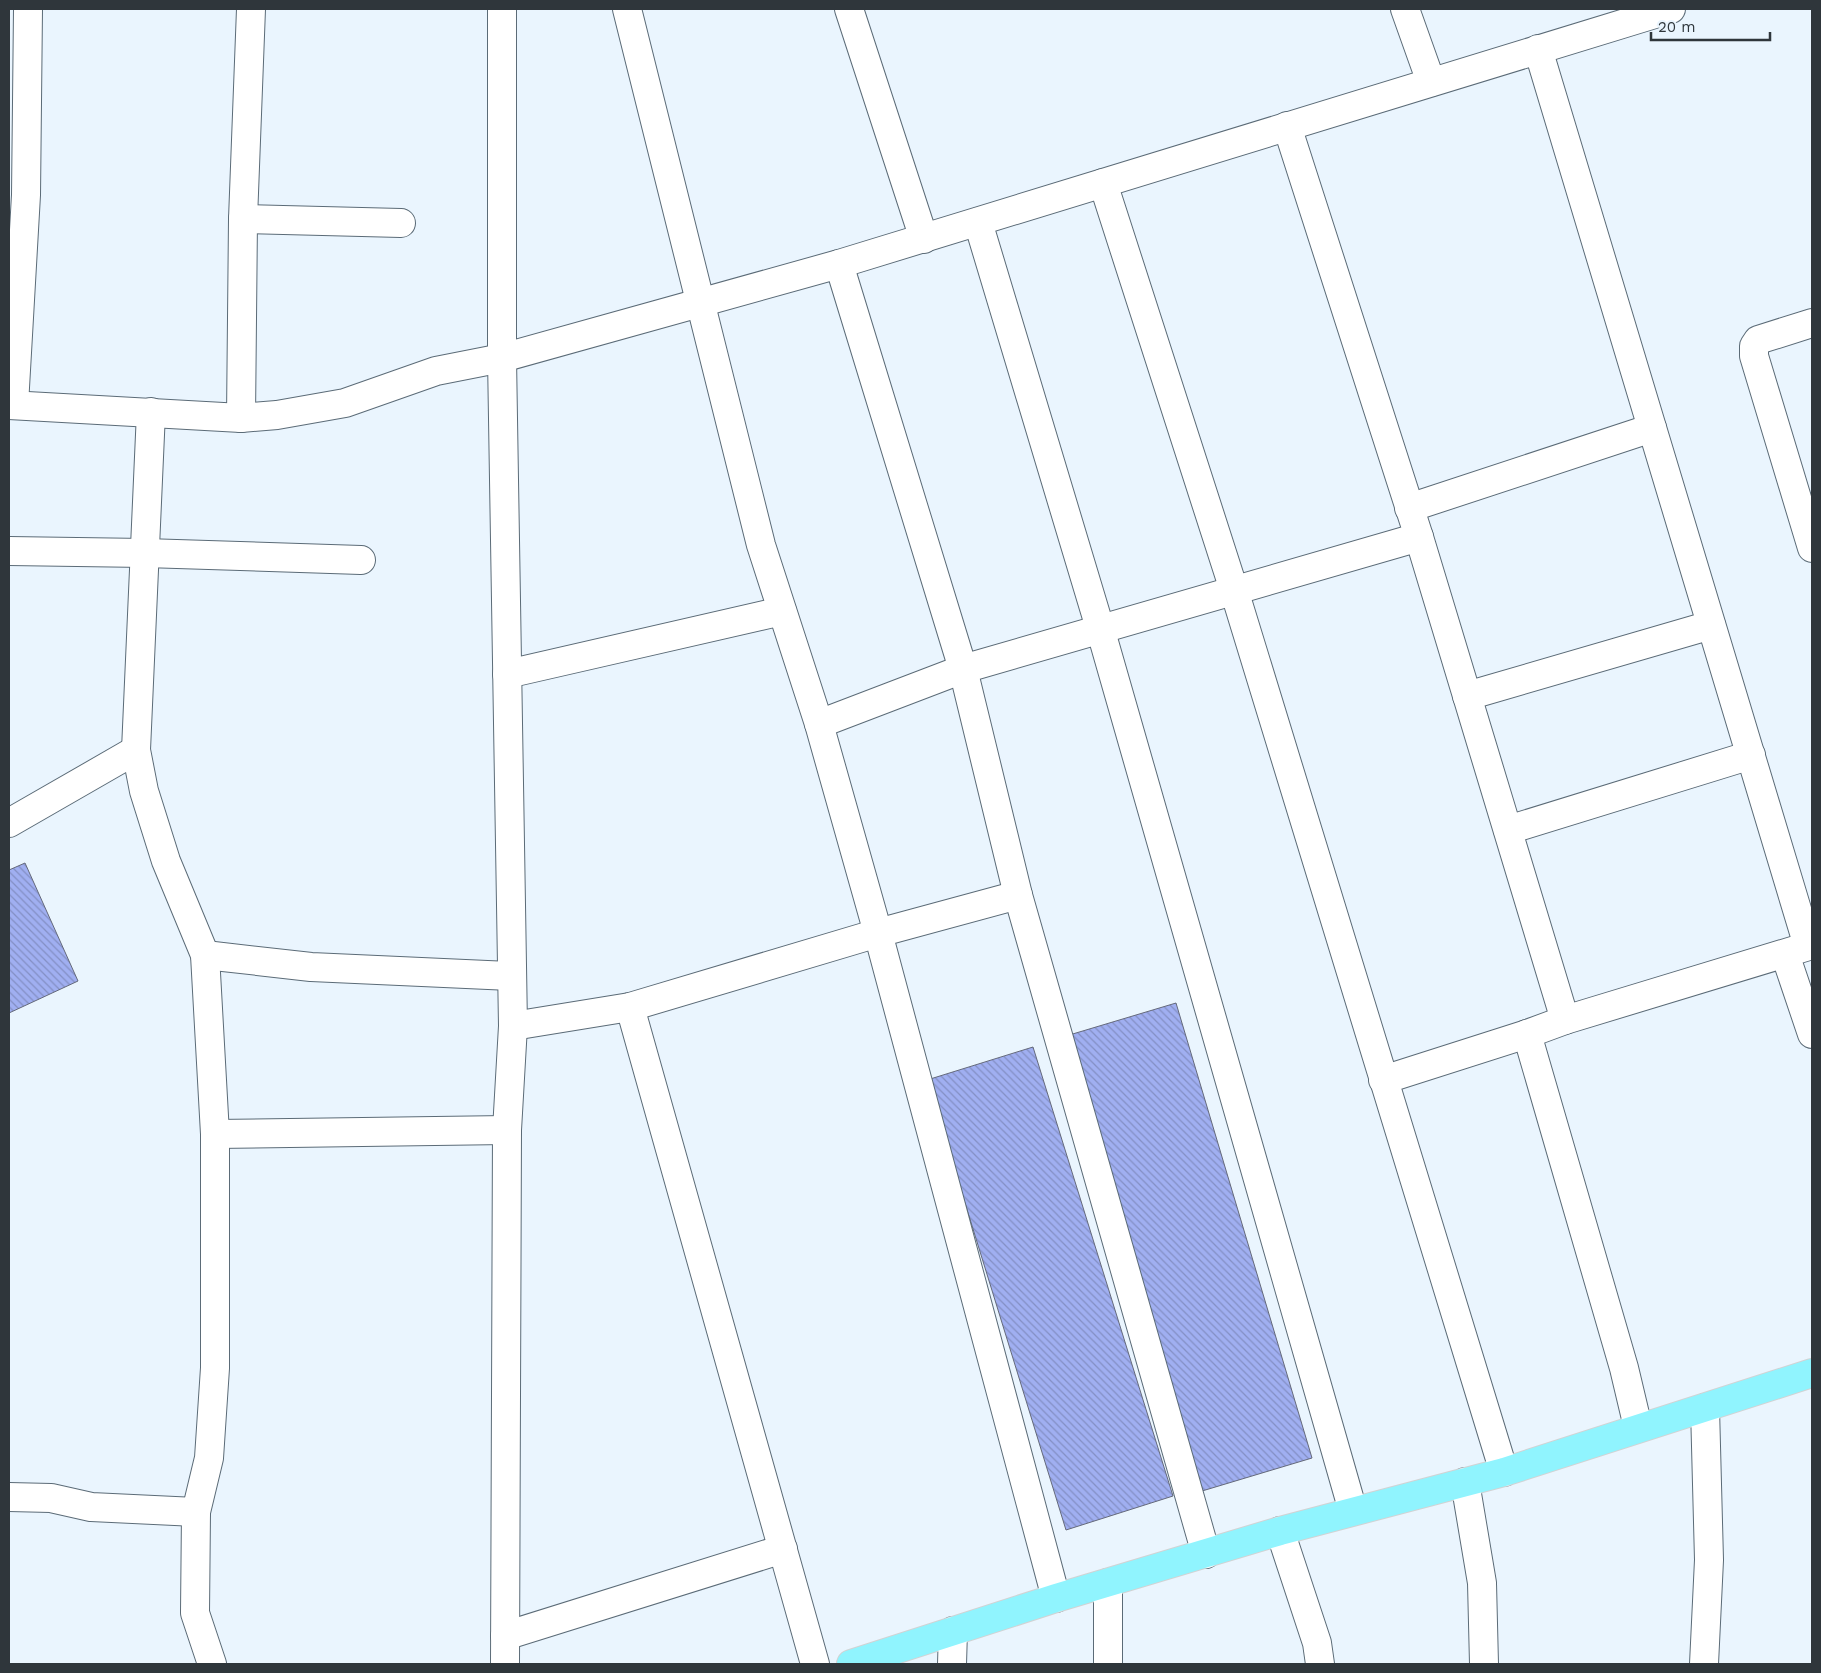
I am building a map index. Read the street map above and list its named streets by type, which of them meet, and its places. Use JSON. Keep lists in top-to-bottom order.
{
  "scale_bar": "20 m"
}
